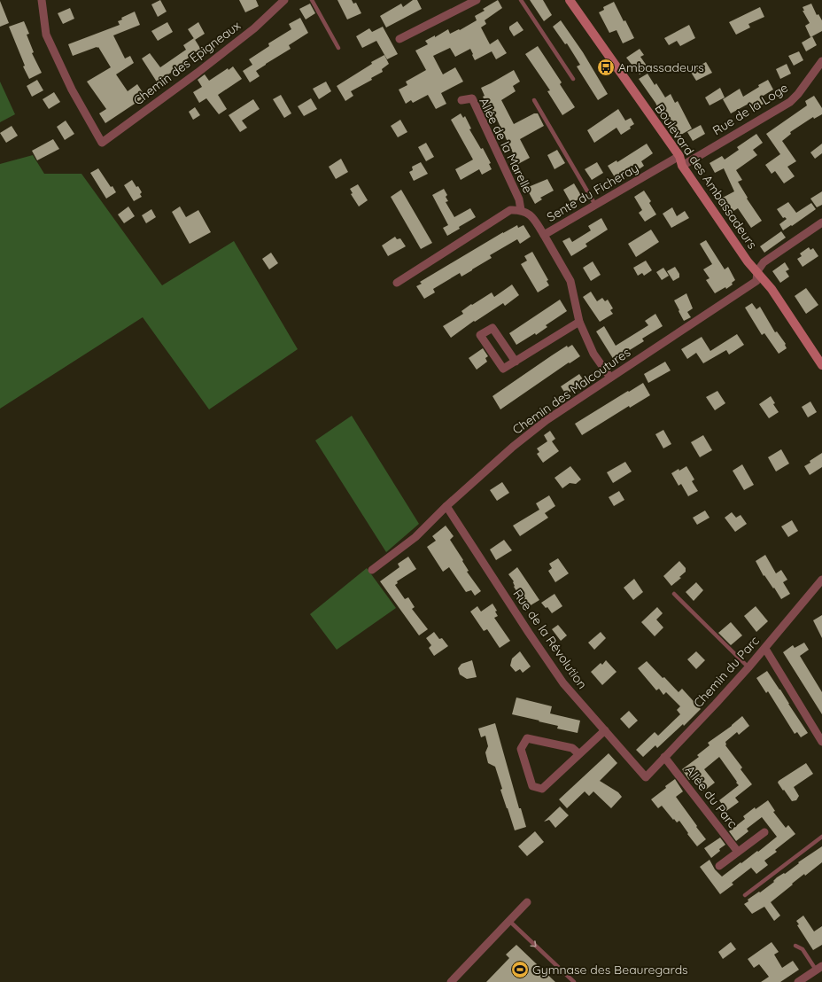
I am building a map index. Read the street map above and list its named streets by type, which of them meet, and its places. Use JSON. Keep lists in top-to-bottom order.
{
  "streets": {
    "main road": ["Boulevard des Ambassadeurs"],
    "street": [
      "Chemin des Epigneaux",
      "Rue de la Loge",
      "Allée de la Marelle",
      "Sente du Ficheray",
      "Chemin des Malcoutures",
      "Rue de la Révolution",
      "Chemin du Parc",
      "Allée du Parc"
    ]
  },
  "crossings": [
    ["Rue de la Loge", "Boulevard des Ambassadeurs"],
    ["Allée de la Marelle", "Sente du Ficheray"],
    ["Boulevard des Ambassadeurs", "Sente du Ficheray"],
    ["Boulevard des Ambassadeurs", "Chemin des Malcoutures"],
    ["Chemin des Malcoutures", "Rue de la Révolution"],
    ["Rue de la Révolution", "Chemin du Parc"],
    ["Chemin du Parc", "Allée du Parc"]
  ],
  "places": {
    "bus stop": ["Ambassadeurs"],
    "sports": ["Gymnase des Beauregards"]
  }
}
